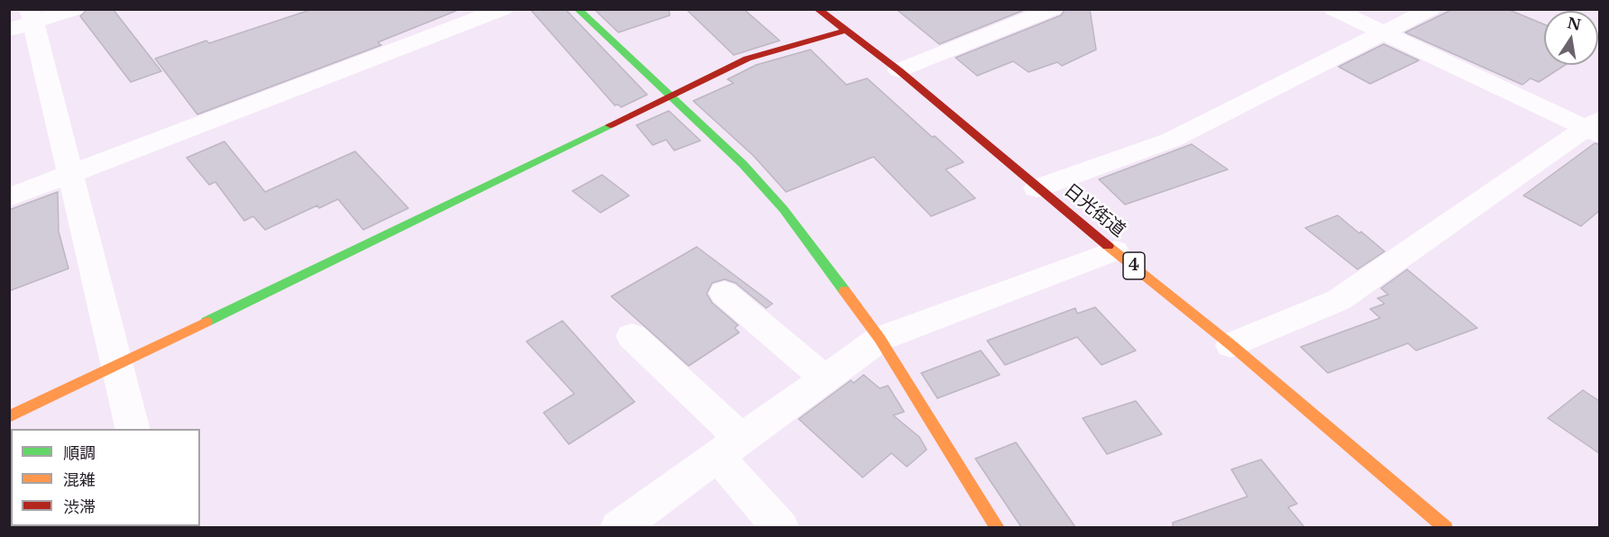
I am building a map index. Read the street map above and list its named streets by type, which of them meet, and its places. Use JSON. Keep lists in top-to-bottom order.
{
  "streets": {
    "main road": ["日光街道", "4"]
  },
  "legend": ["順調", "混雑", "渋滞"],
  "north": "top"
}
